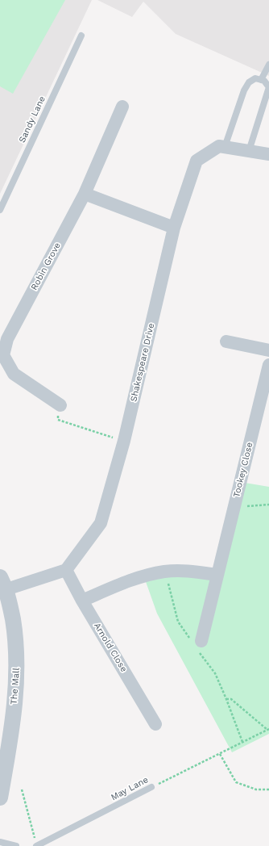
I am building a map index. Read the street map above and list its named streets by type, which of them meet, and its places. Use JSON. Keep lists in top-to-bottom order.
{
  "streets": {
    "street": [
      "Robin Grove",
      "Shakespeare Drive",
      "Tookey Close",
      "Arnold Close",
      "The Mall"
    ],
    "lane": ["Sandy Lane", "May Lane"]
  },
  "crossings": [
    ["Shakespeare Drive", "Arnold Close"]
  ]
}
